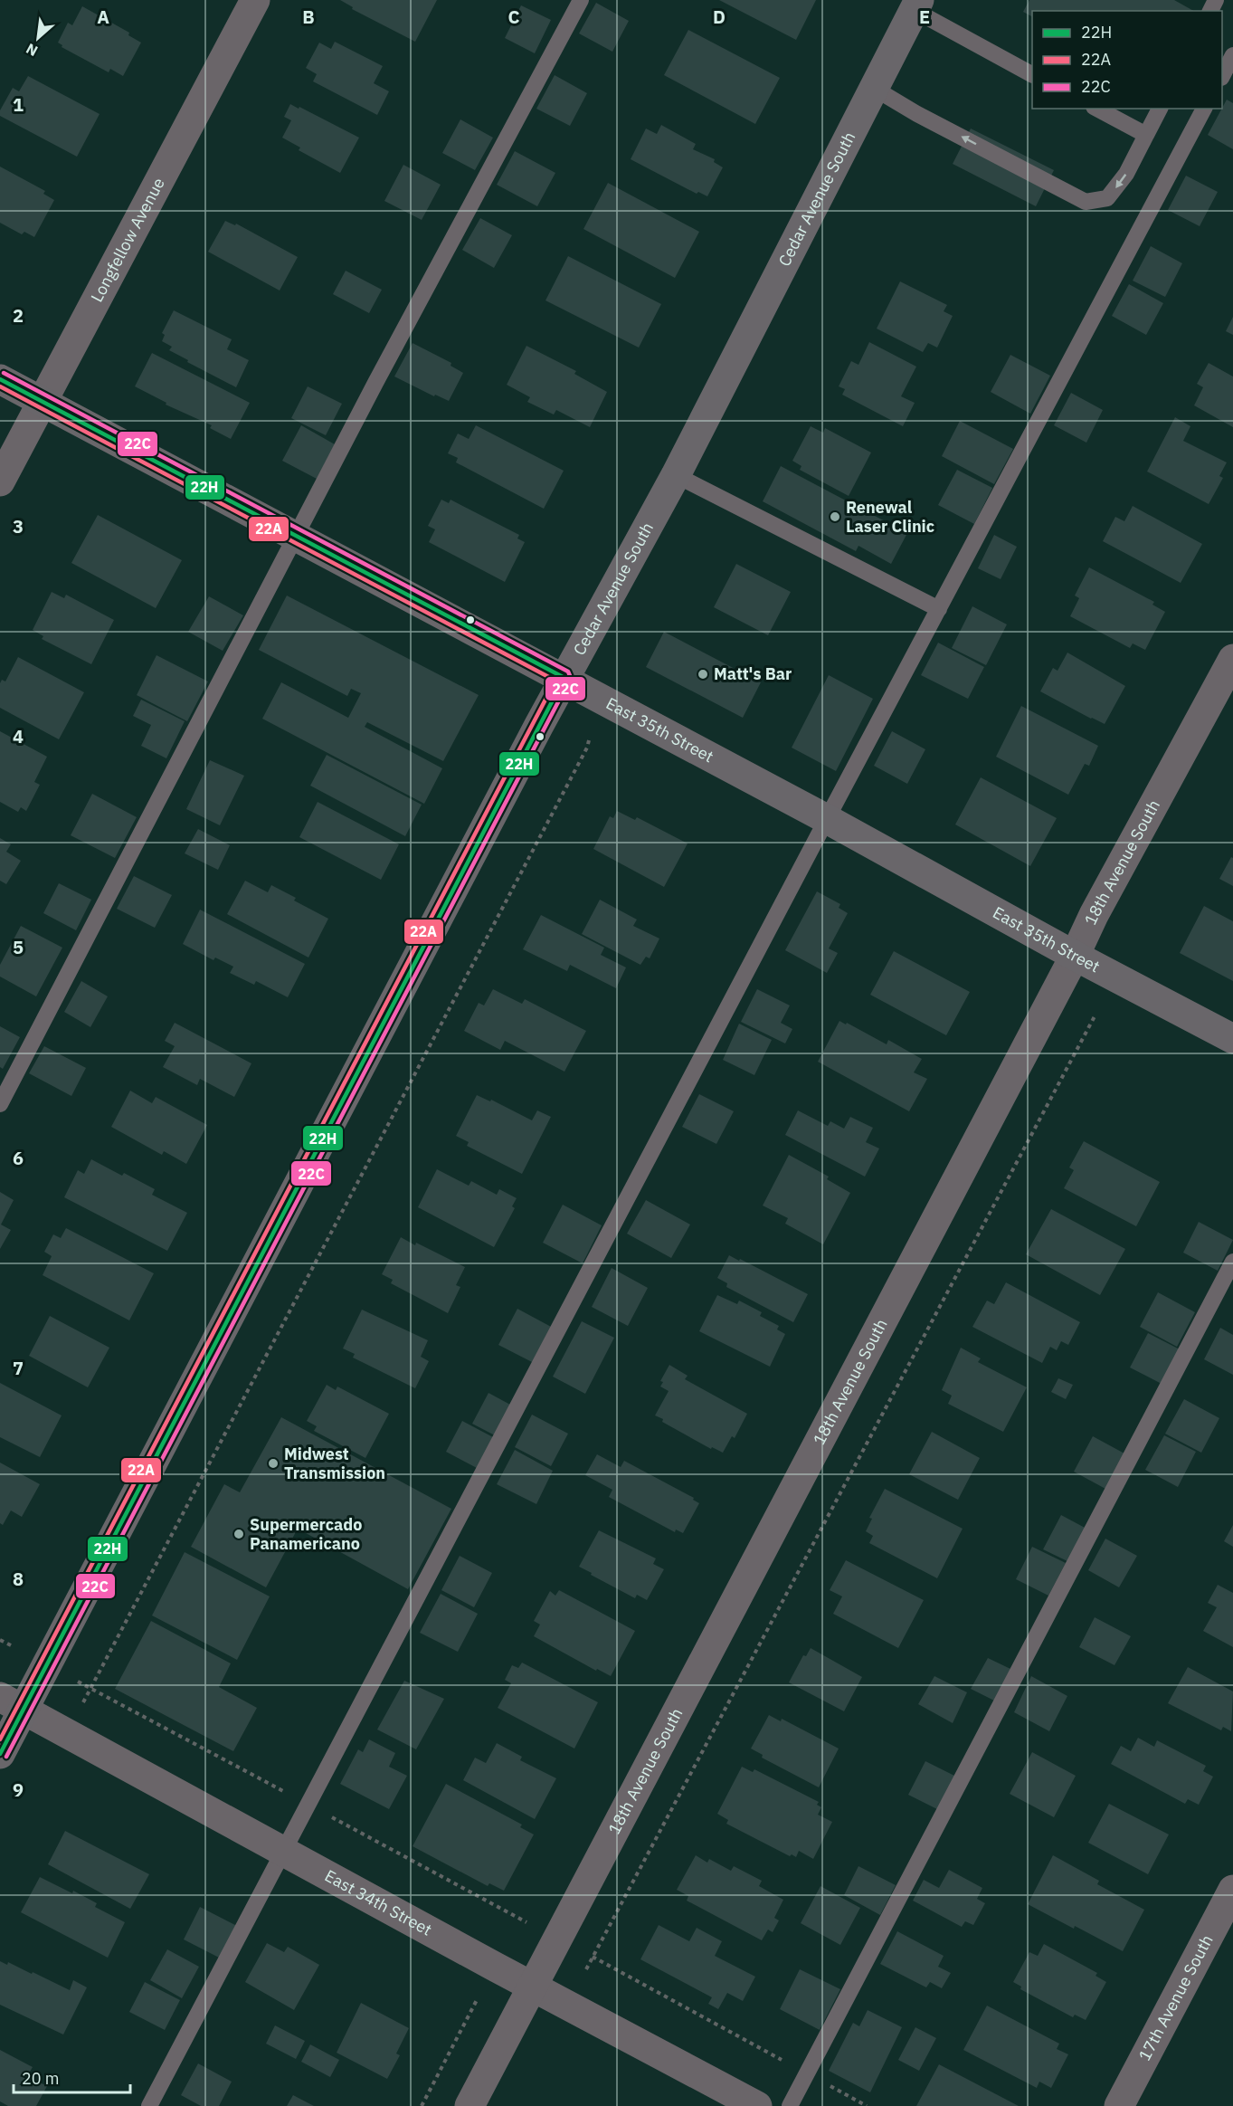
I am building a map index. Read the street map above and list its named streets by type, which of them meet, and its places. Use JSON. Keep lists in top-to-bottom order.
{
  "streets": {
    "main road": ["Cedar Avenue South", "East 35th Street"],
    "street": [
      "Longfellow Avenue",
      "18th Avenue South",
      "East 34th Street",
      "17th Avenue South"
    ]
  },
  "crossings": [
    ["Cedar Avenue South", "East 35th Street"],
    ["Cedar Avenue South", "East 34th Street"],
    ["Longfellow Avenue", "East 35th Street"],
    ["East 35th Street", "18th Avenue South"],
    ["18th Avenue South", "East 34th Street"]
  ],
  "places": [
    "Renewal Laser Clinic",
    "Matt's Bar",
    "Midwest Transmission",
    "Supermercado Panamericano"
  ],
  "lines": ["transit line 22C", "transit line 22H", "transit line 22A"],
  "legend": ["22H", "22A", "22C"],
  "scale_bar": "20 m",
  "north": "bottom left",
  "grid": {
    "columns": [
      "A",
      "B",
      "C",
      "D",
      "E"
    ],
    "rows": [
      "1",
      "2",
      "3",
      "4",
      "5",
      "6",
      "7",
      "8",
      "9"
    ]
  }
}
